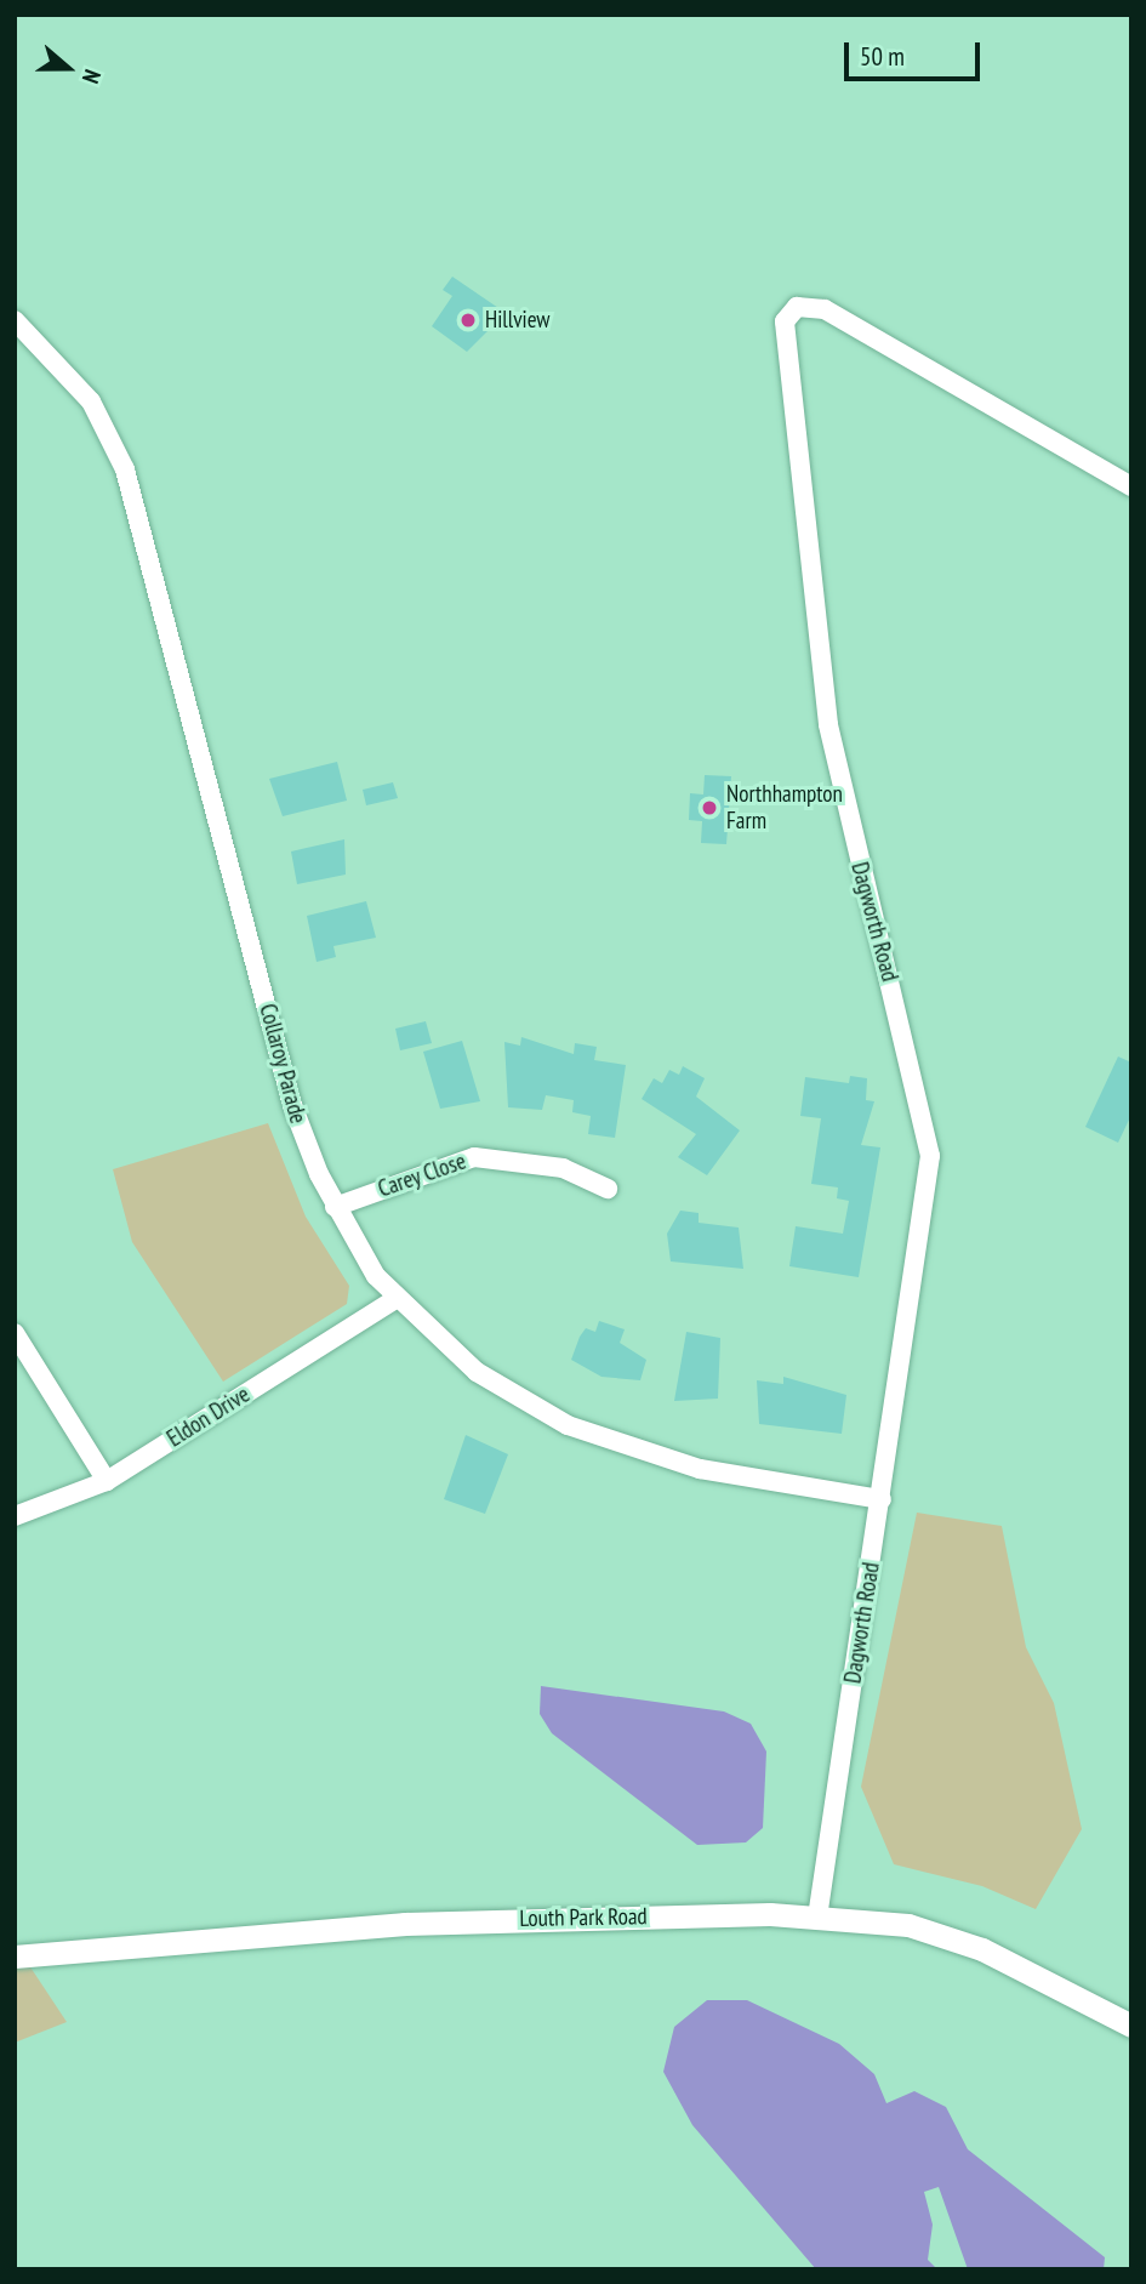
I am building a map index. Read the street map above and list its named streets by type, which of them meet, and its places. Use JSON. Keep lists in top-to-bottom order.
{
  "streets": {
    "street": [
      "Dagworth Road",
      "Collaroy Parade",
      "Carey Close",
      "Eldon Drive",
      "Louth Park Road"
    ]
  },
  "crossings": [
    ["Dagworth Road", "Collaroy Parade"],
    ["Dagworth Road", "Louth Park Road"],
    ["Collaroy Parade", "Carey Close"],
    ["Collaroy Parade", "Eldon Drive"]
  ],
  "places": ["Hillview", "Northhampton Farm"],
  "scale_bar": "50 m",
  "north": "right"
}
